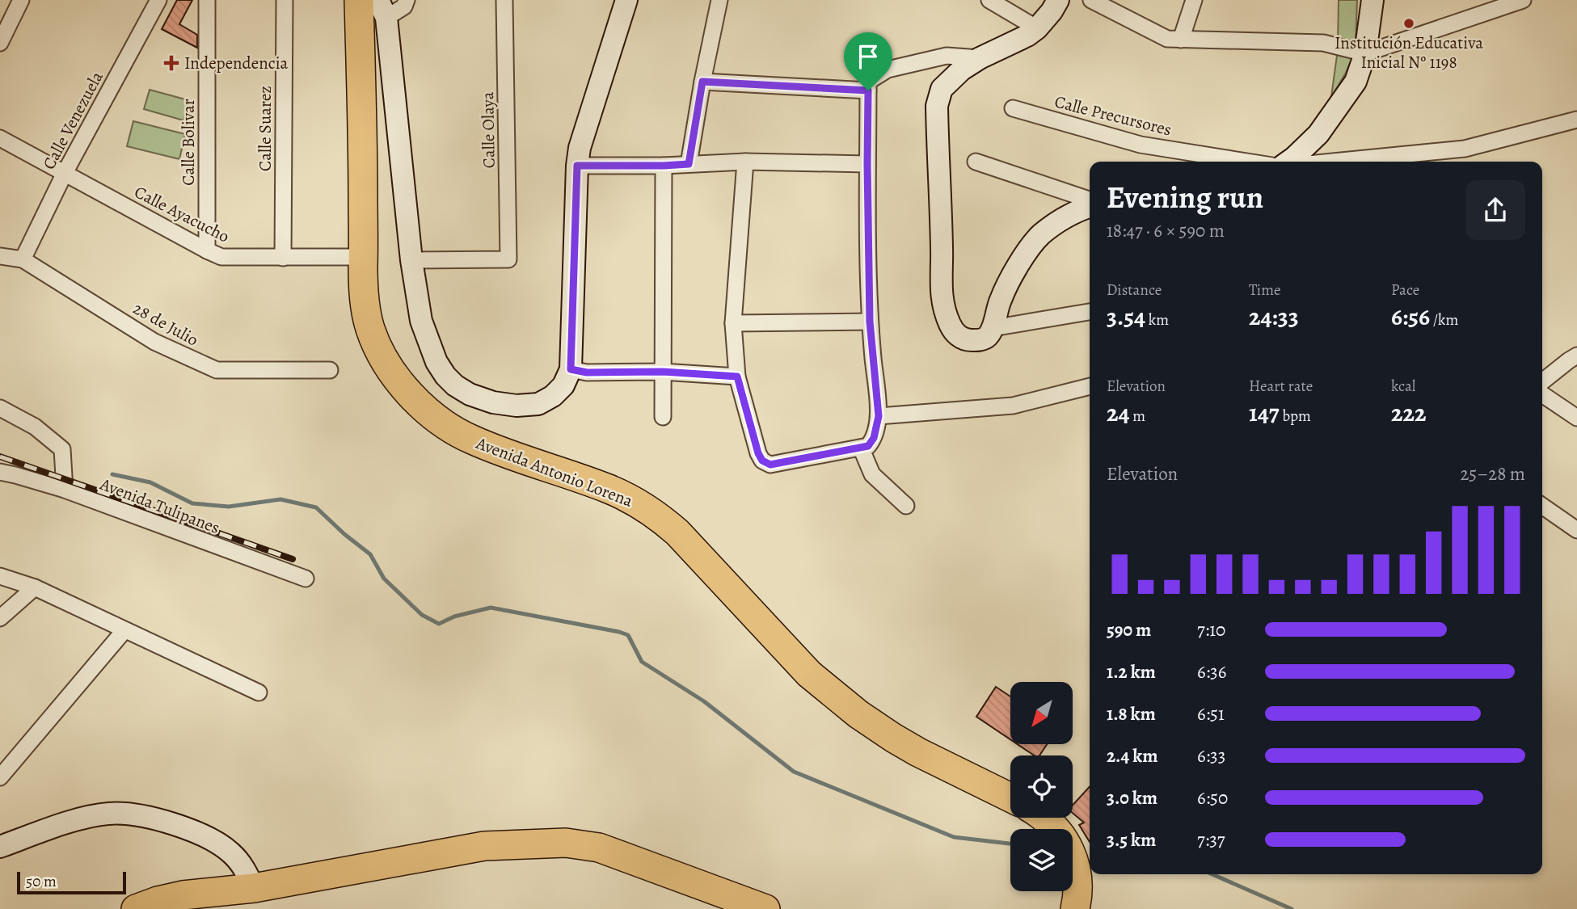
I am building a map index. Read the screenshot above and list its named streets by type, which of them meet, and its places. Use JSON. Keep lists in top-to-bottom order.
{
  "streets": {
    "highway": ["Avenida Antonio Lorena"],
    "street": [
      "Calle Precursores",
      "Calle Venezuela",
      "Calle Suarez",
      "Calle Olaya",
      "Calle Bolivar",
      "Calle Ayacucho",
      "28 de Julio",
      "Avenida Tulipanes"
    ]
  },
  "crossings": [
    ["Calle Venezuela", "Calle Ayacucho"],
    ["Calle Venezuela", "28 de Julio"],
    ["Calle Suarez", "Calle Ayacucho"],
    ["Calle Bolivar", "Calle Ayacucho"],
    ["Calle Ayacucho", "Avenida Antonio Lorena"]
  ],
  "places": {
    "other": ["Institución Educativa Inicial Nº 1198"],
    "health": ["Independencia"]
  },
  "scale_bar": "50 m",
  "north": "bottom left",
  "page": {
    "heading": ["Evening run", "18:47 · 6 × 590 m"],
    "stats": [
      ["Distance", "3.54 km"],
      ["Time", "24:33"],
      ["Pace", "6:56 /km"],
      ["Elevation", "24 m"],
      ["Heart rate", "147 bpm"],
      ["kcal", "222"]
    ],
    "chart": ["Elevation", "25–28 m"],
    "list": [
      {
        "name": "590 m",
        "note": "7:10"
      },
      {
        "name": "1.2 km",
        "note": "6:36"
      },
      {
        "name": "1.8 km",
        "note": "6:51"
      },
      {
        "name": "2.4 km",
        "note": "6:33"
      },
      {
        "name": "3.0 km",
        "note": "6:50"
      },
      {
        "name": "3.5 km",
        "note": "7:37"
      }
    ],
    "scale": "50 m"
  }
}
